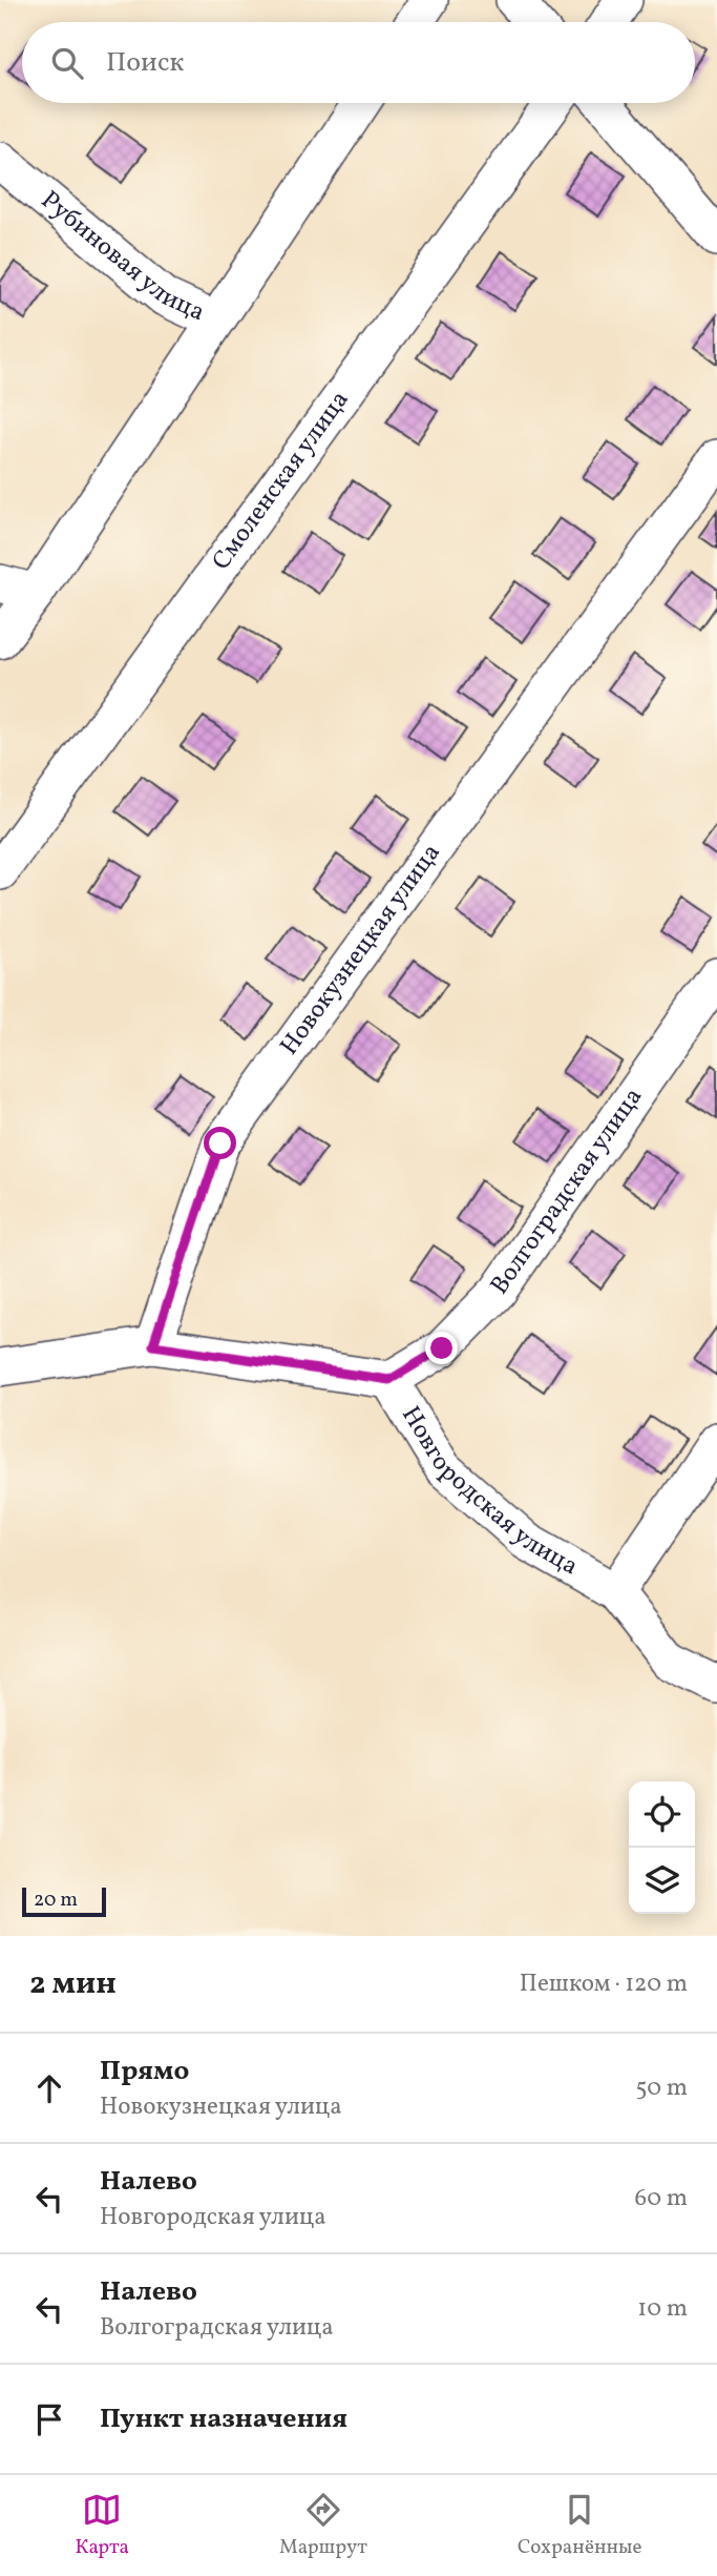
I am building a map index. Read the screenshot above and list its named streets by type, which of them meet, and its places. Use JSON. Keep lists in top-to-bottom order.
{
  "streets": {
    "street": [
      "Рубиновая улица",
      "Смоленская улица",
      "Новокузнецкая улица",
      "Волгоградская улица",
      "Новгородская улица"
    ]
  },
  "crossings": [
    ["Новокузнецкая улица", "Новгородская улица"],
    ["Волгоградская улица", "Новгородская улица"]
  ],
  "scale_bar": "20 m",
  "page": {
    "search": "Поиск",
    "scale": "20 m",
    "heading": ["2 мин", "Пешком · 120 m"],
    "list": [
      ["Прямо", "Новокузнецкая улица", "50 m"],
      ["Налево", "Новгородская улица", "60 m"],
      ["Налево", "Волгоградская улица", "10 m"],
      "Пункт назначения"
    ],
    "nav": ["Карта", "Маршрут", "Сохранённые"]
  }
}
